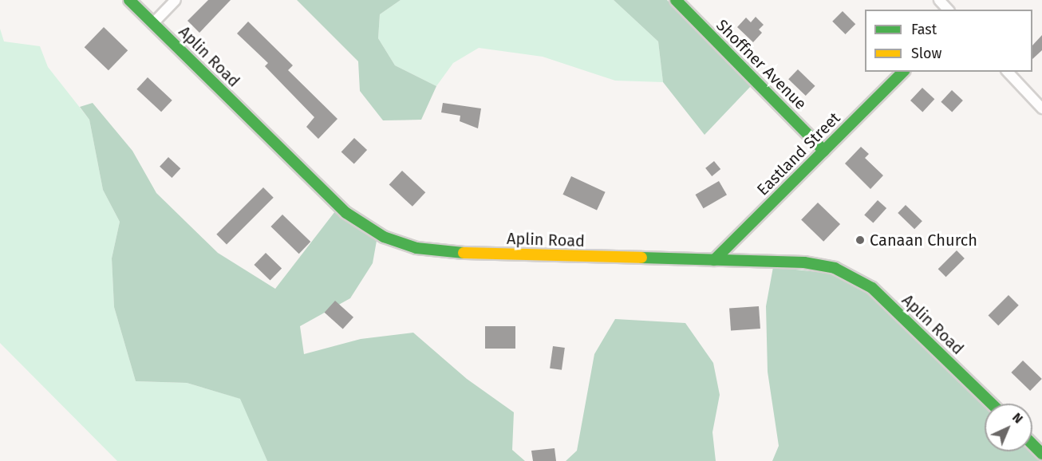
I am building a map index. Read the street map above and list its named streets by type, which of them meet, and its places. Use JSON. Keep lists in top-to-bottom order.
{
  "streets": {
    "street": ["Aplin Road", "Shoffner Avenue", "Eastland Street"]
  },
  "crossings": [
    ["Aplin Road", "Eastland Street"],
    ["Shoffner Avenue", "Eastland Street"]
  ],
  "places": ["Canaan Church"],
  "legend": ["Fast", "Slow"],
  "north": "top right"
}
